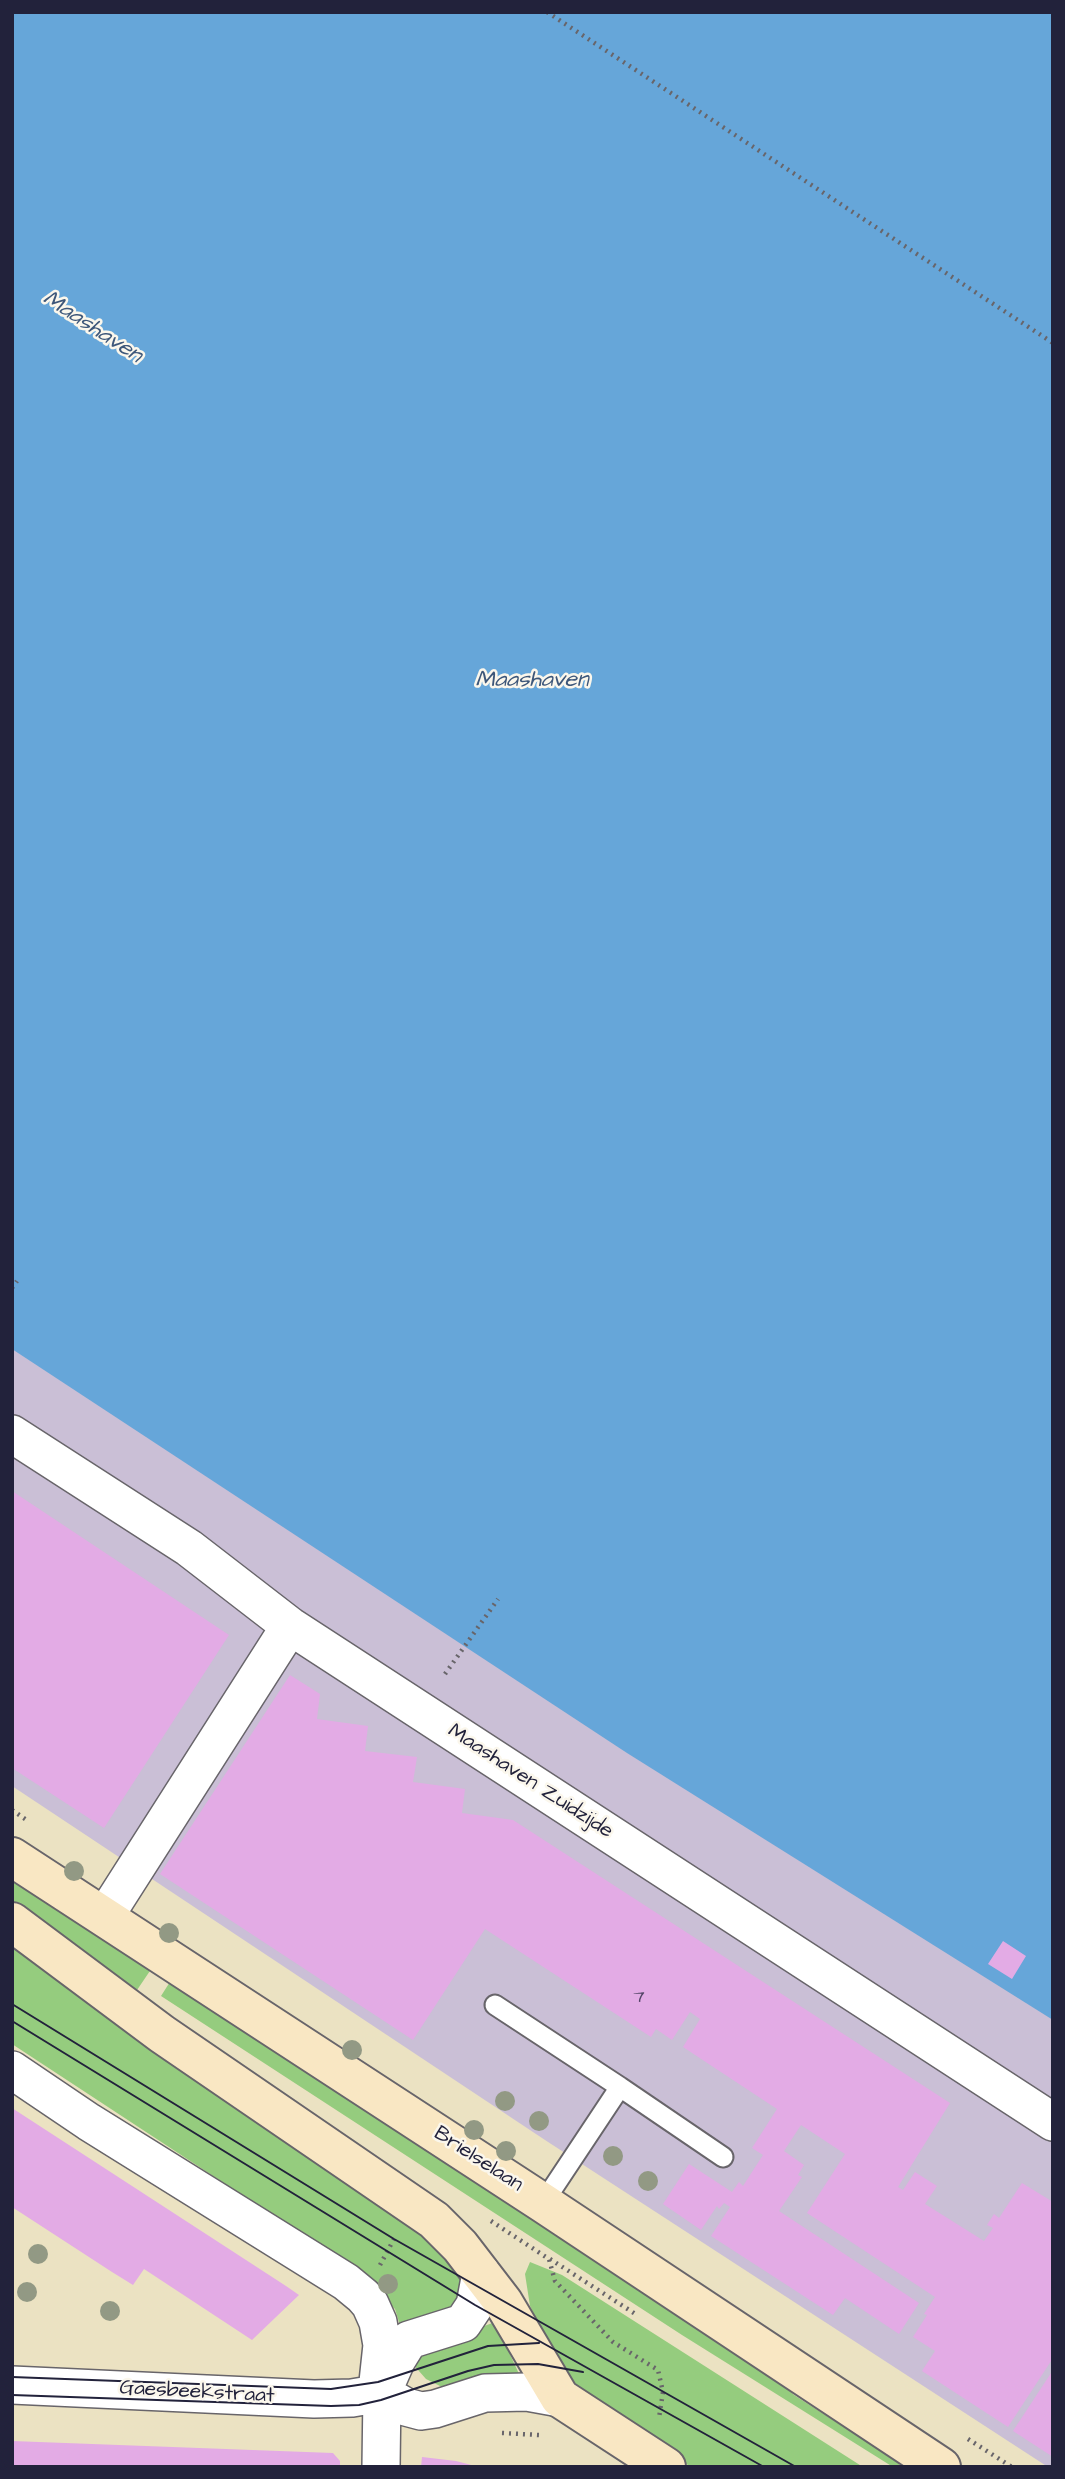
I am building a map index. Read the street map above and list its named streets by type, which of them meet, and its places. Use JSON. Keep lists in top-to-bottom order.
{
  "streets": {
    "main road": ["Brielselaan"],
    "street": ["Maashaven Zuidzijde", "Gaesbeekstraat"]
  },
  "water": ["Maashaven"],
  "house_numbers": ["7"]
}
